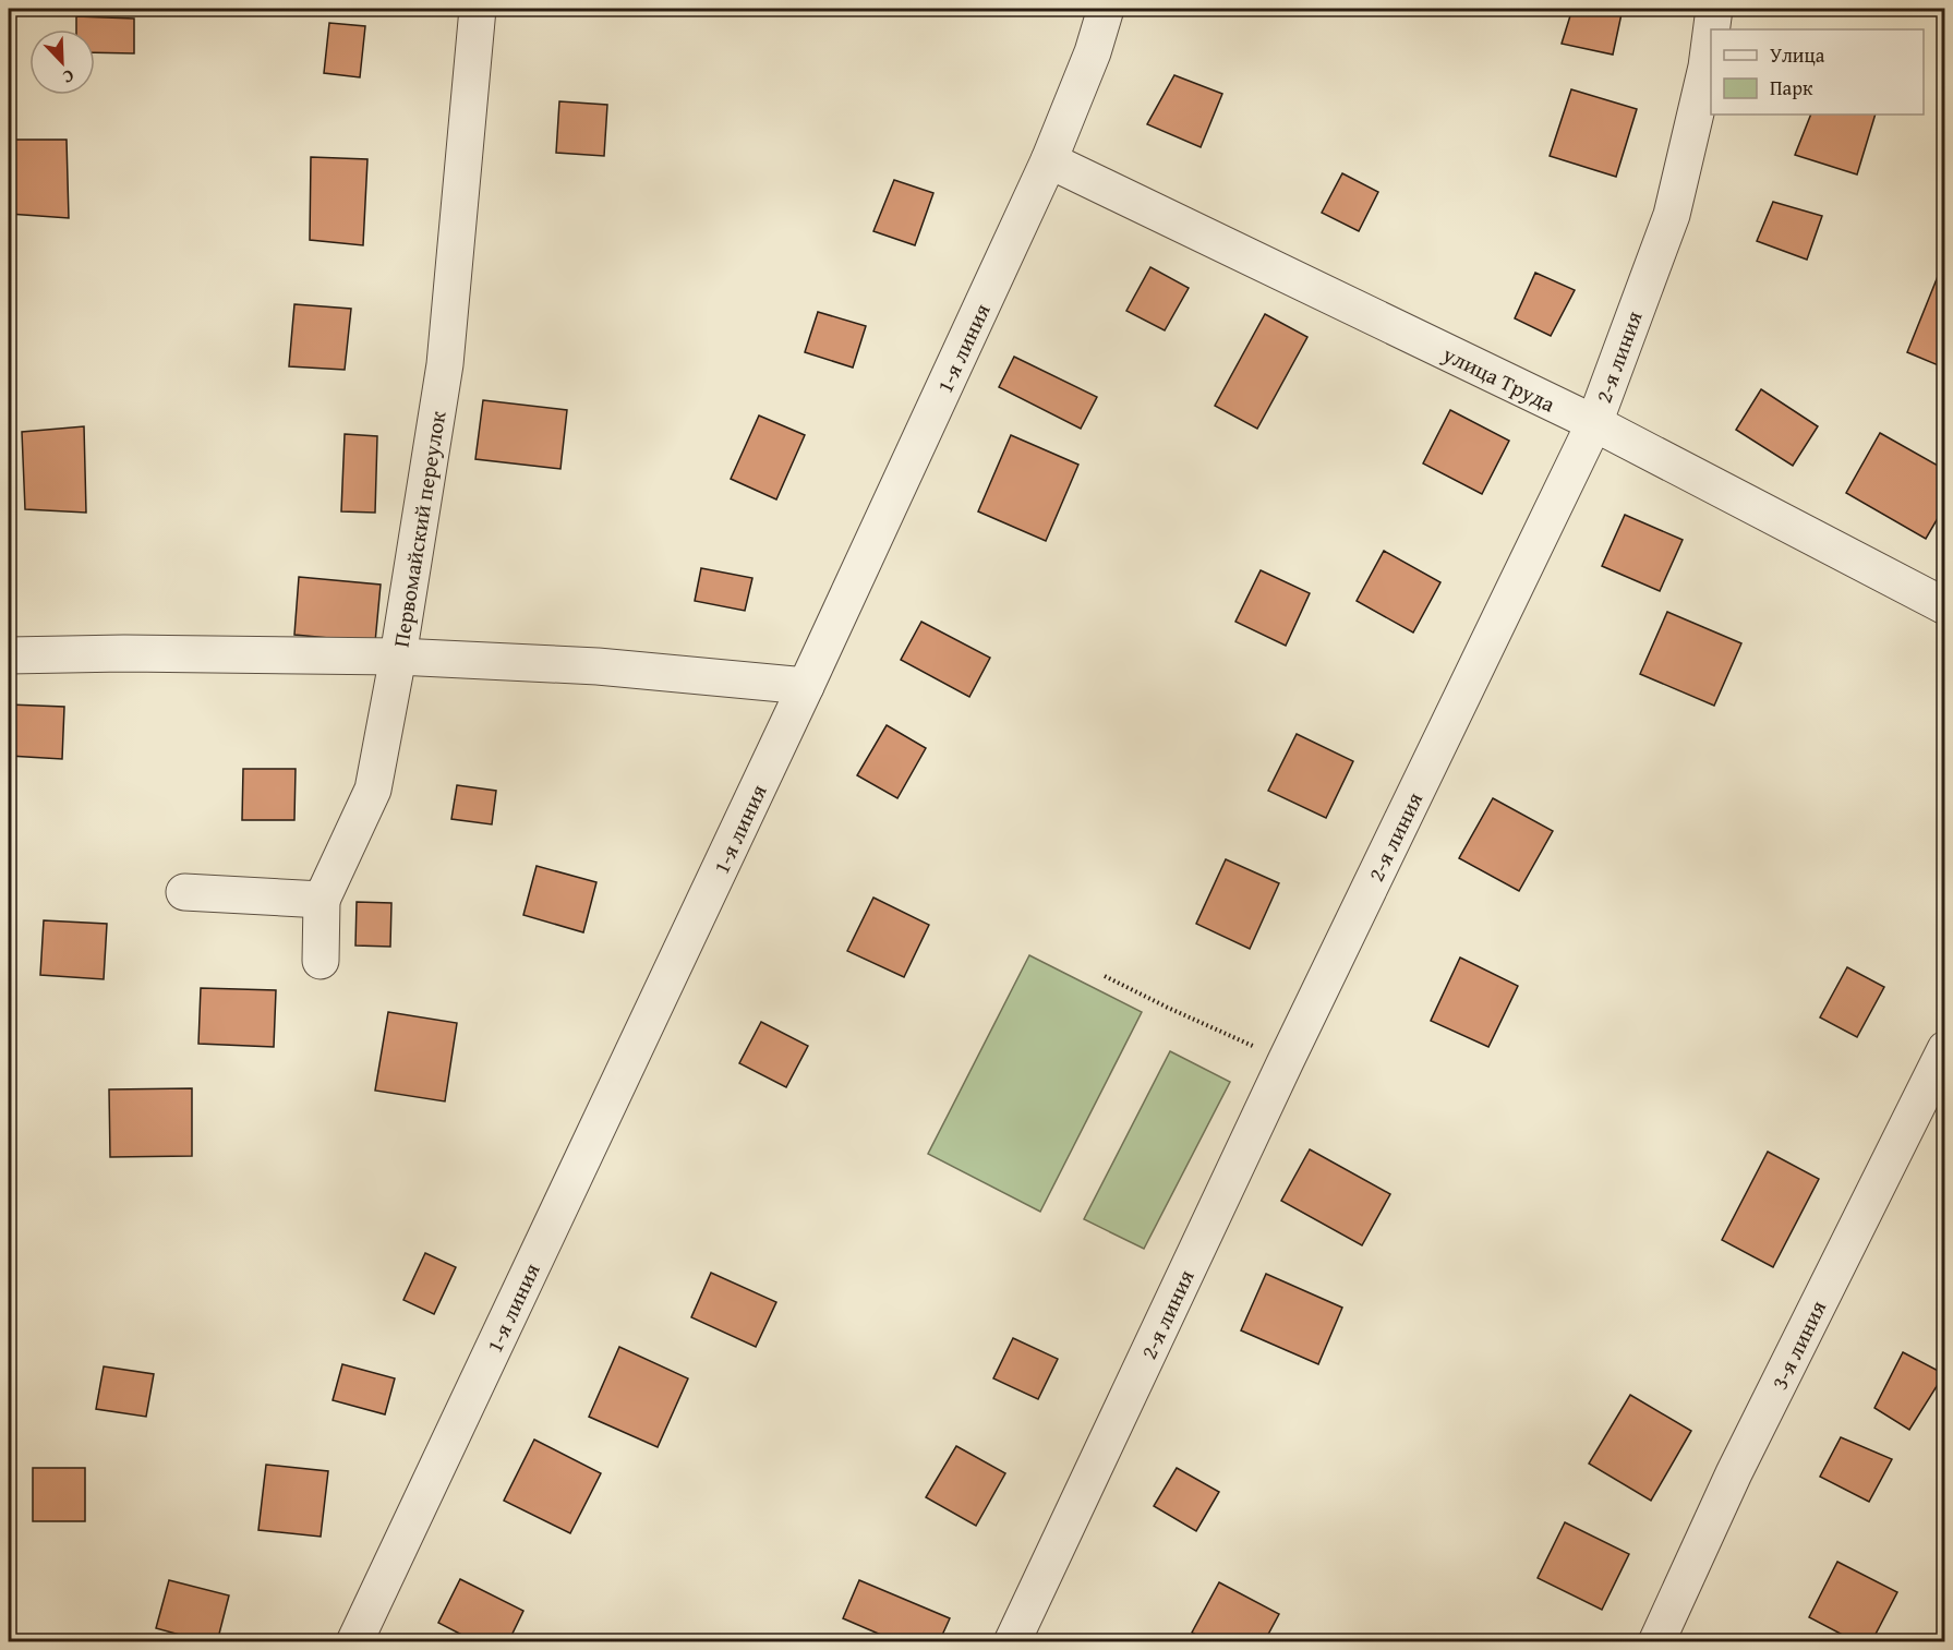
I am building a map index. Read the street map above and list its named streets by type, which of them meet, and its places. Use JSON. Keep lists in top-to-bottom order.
{
  "streets": {
    "street": [
      "1-я линия",
      "2-я линия",
      "улица Труда",
      "Первомайский переулок",
      "3-я линия"
    ]
  },
  "crossings": [
    ["1-я линия", "улица Труда"],
    ["2-я линия", "улица Труда"]
  ],
  "legend": ["Улица", "Парк"],
  "north": "bottom right"
}
